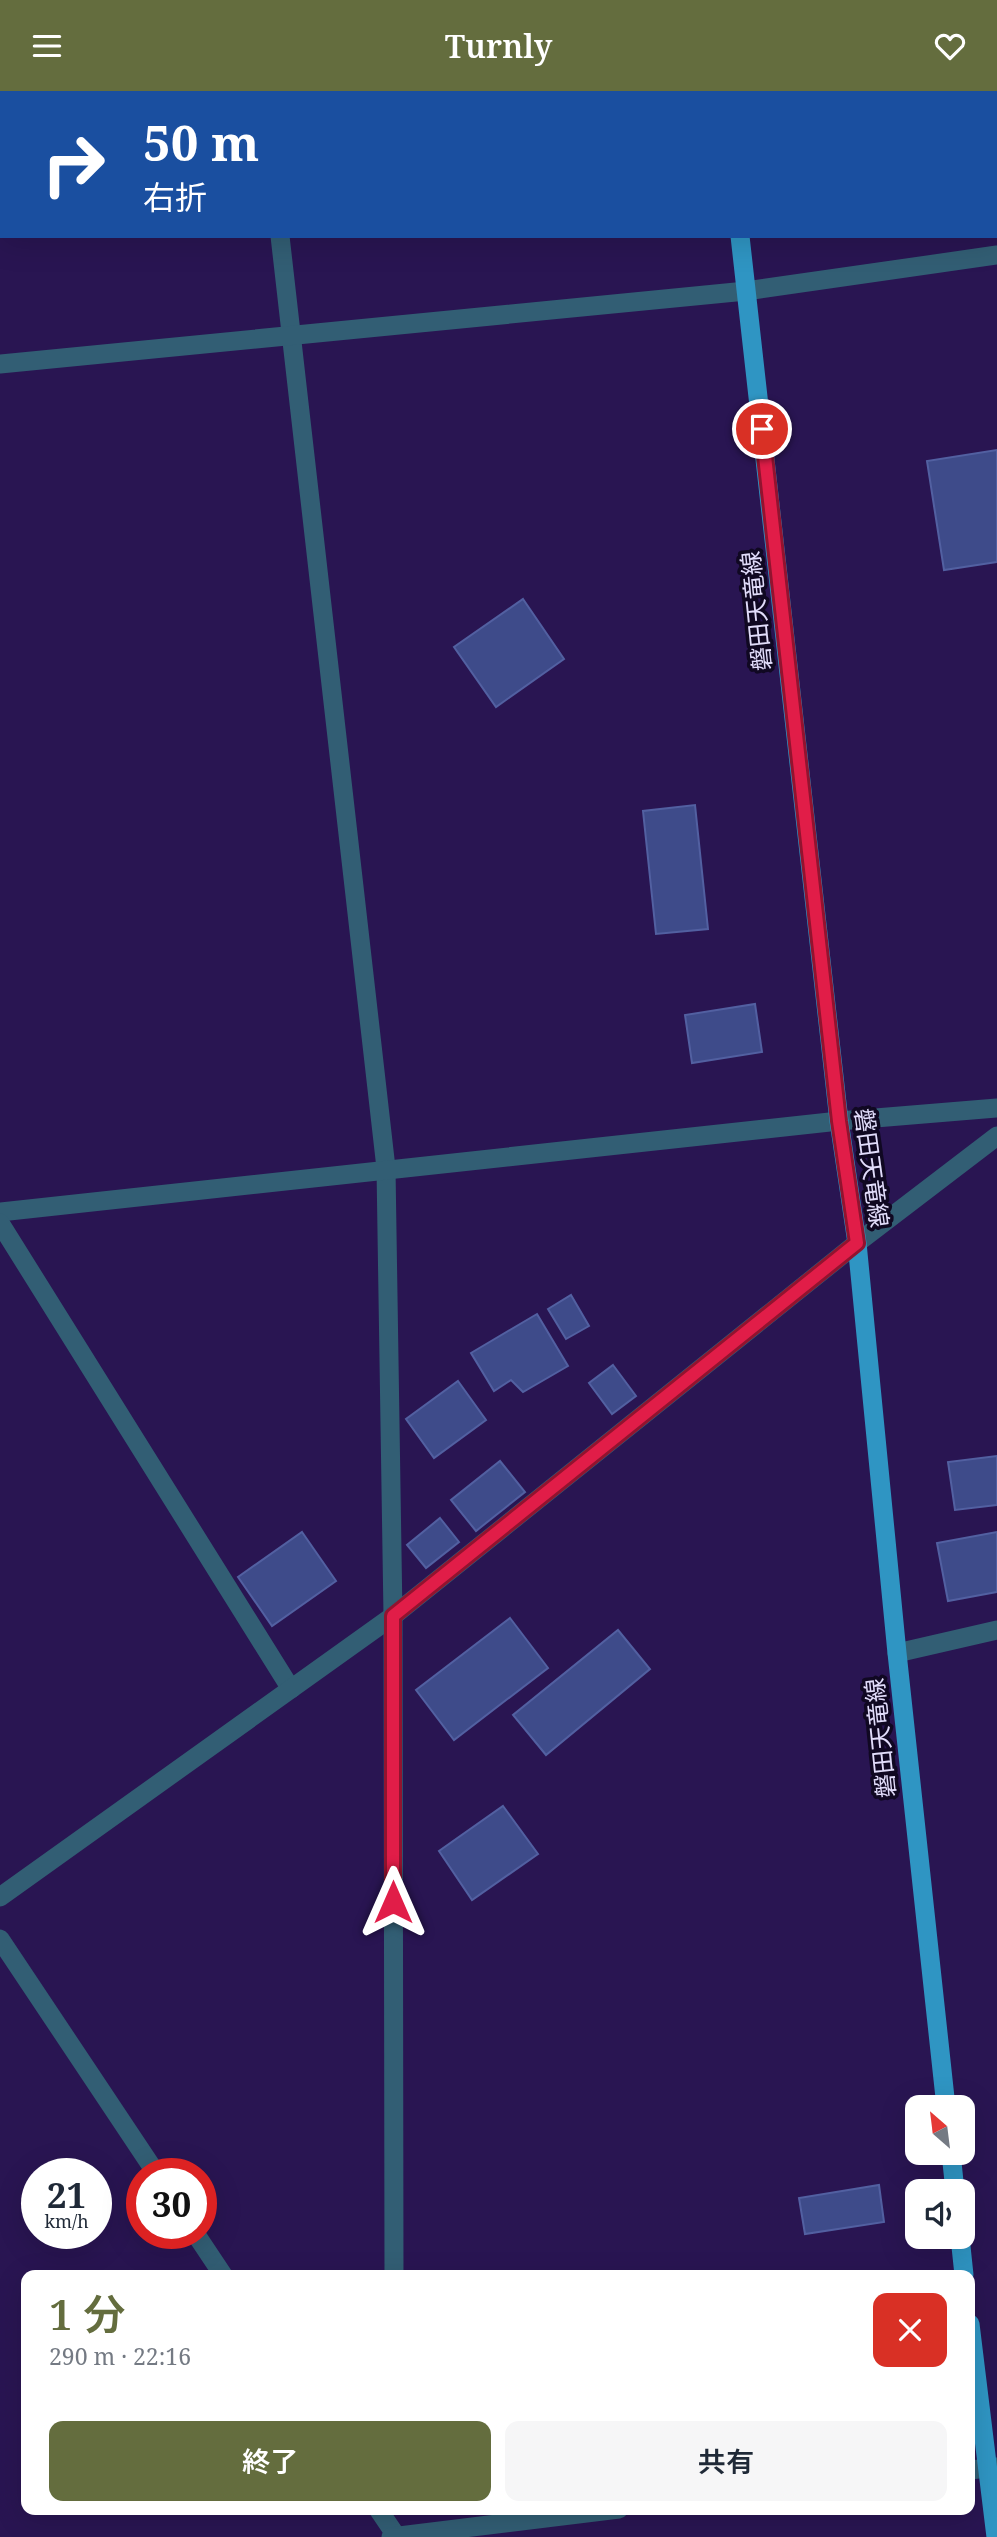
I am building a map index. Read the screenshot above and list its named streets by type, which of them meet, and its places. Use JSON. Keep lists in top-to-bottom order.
{
  "streets": {
    "main road": ["磐田天竜線"]
  },
  "north": "top left",
  "page": {
    "header": "Turnly",
    "turn": ["50 m", "右折"],
    "speed": "21 km/h",
    "limit": "30",
    "heading": ["1 分", "290 m · 22:16"],
    "buttons": ["終了", "共有"]
  }
}
